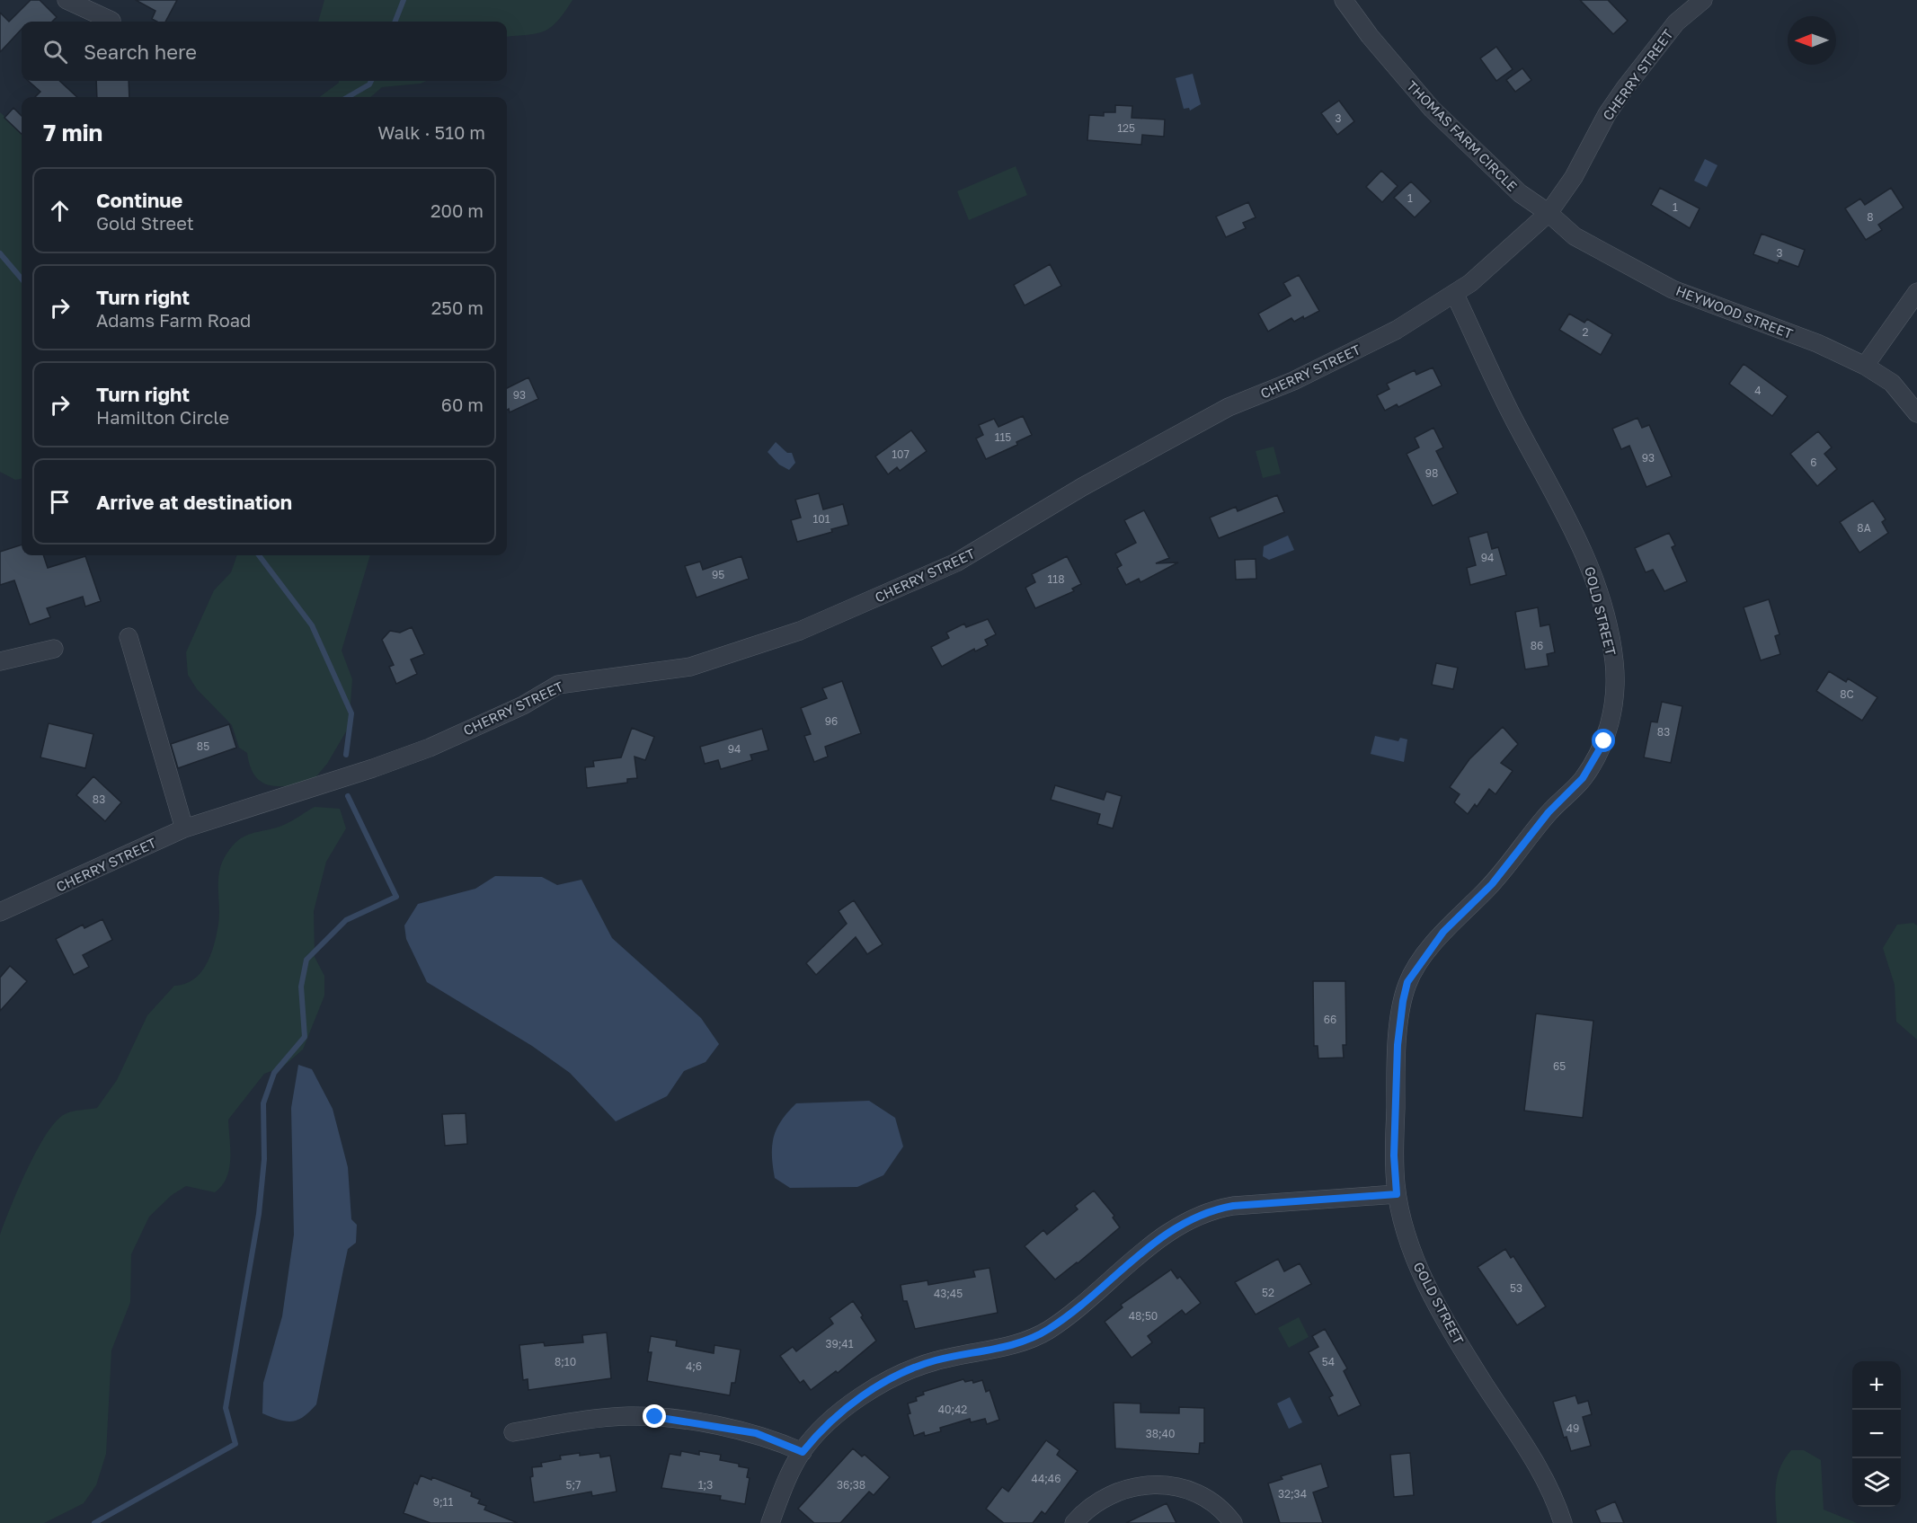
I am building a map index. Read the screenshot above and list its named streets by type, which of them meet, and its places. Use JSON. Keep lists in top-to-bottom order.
{
  "streets": {
    "street": [
      "CHERRY STREET",
      "THOMAS FARM CIRCLE",
      "HEYWOOD STREET",
      "GOLD STREET"
    ]
  },
  "crossings": [
    ["CHERRY STREET", "THOMAS FARM CIRCLE"],
    ["CHERRY STREET", "HEYWOOD STREET"],
    ["CHERRY STREET", "GOLD STREET"],
    ["THOMAS FARM CIRCLE", "HEYWOOD STREET"]
  ],
  "house_numbers": [
    "3",
    "125",
    "1",
    "1",
    "8",
    "3",
    "2",
    "4",
    "93",
    "115",
    "107",
    "93",
    "6",
    "98",
    "101",
    "8A",
    "94",
    "95",
    "118",
    "86",
    "8C",
    "96",
    "83",
    "85",
    "94",
    "83",
    "66",
    "65",
    "53",
    "52",
    "43;45",
    "48;50",
    "39;41",
    "8;10",
    "54",
    "4;6",
    "40;42",
    "49",
    "38;40",
    "44;46",
    "5;7",
    "1;3",
    "36;38",
    "32;34",
    "9;11"
  ],
  "north": "left",
  "page": {
    "search": "Search here",
    "heading": ["7 min", "Walk · 510 m"],
    "list": [
      ["Continue", "Gold Street", "200 m"],
      ["Turn right", "Adams Farm Road", "250 m"],
      ["Turn right", "Hamilton Circle", "60 m"],
      "Arrive at destination"
    ],
    "map_buttons": ["+", "−"]
  }
}
